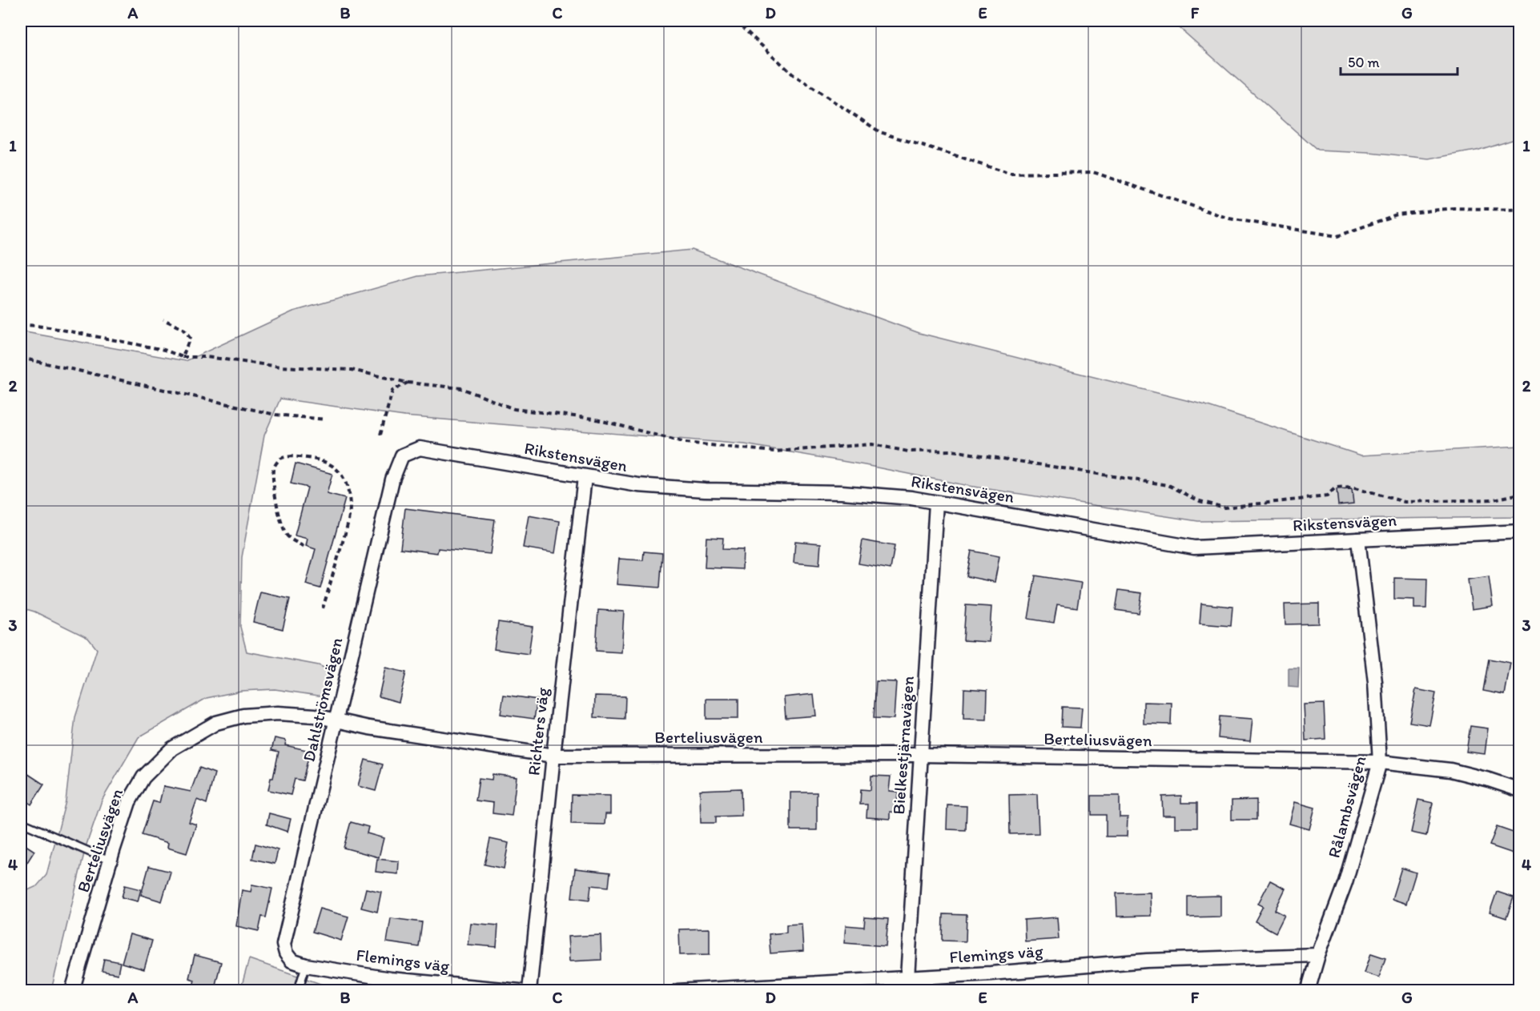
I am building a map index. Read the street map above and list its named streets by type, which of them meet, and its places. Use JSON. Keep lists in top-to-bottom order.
{
  "streets": {
    "street": [
      "Rikstensvägen",
      "Dahlströmsvägen",
      "Richters väg",
      "Berteliusvägen",
      "Bielkestjärnavägen",
      "Rålambsvägen",
      "Flemings väg"
    ]
  },
  "crossings": [
    ["Rikstensvägen", "Dahlströmsvägen"],
    ["Rikstensvägen", "Richters väg"],
    ["Rikstensvägen", "Bielkestjärnavägen"],
    ["Rikstensvägen", "Rålambsvägen"],
    ["Dahlströmsvägen", "Berteliusvägen"],
    ["Dahlströmsvägen", "Flemings väg"],
    ["Richters väg", "Berteliusvägen"],
    ["Berteliusvägen", "Bielkestjärnavägen"],
    ["Berteliusvägen", "Rålambsvägen"],
    ["Bielkestjärnavägen", "Flemings väg"],
    ["Rålambsvägen", "Flemings väg"]
  ],
  "scale_bar": "50 m",
  "grid": {
    "columns": [
      "A",
      "B",
      "C",
      "D",
      "E",
      "F",
      "G"
    ],
    "rows": [
      "1",
      "2",
      "3",
      "4"
    ]
  }
}
